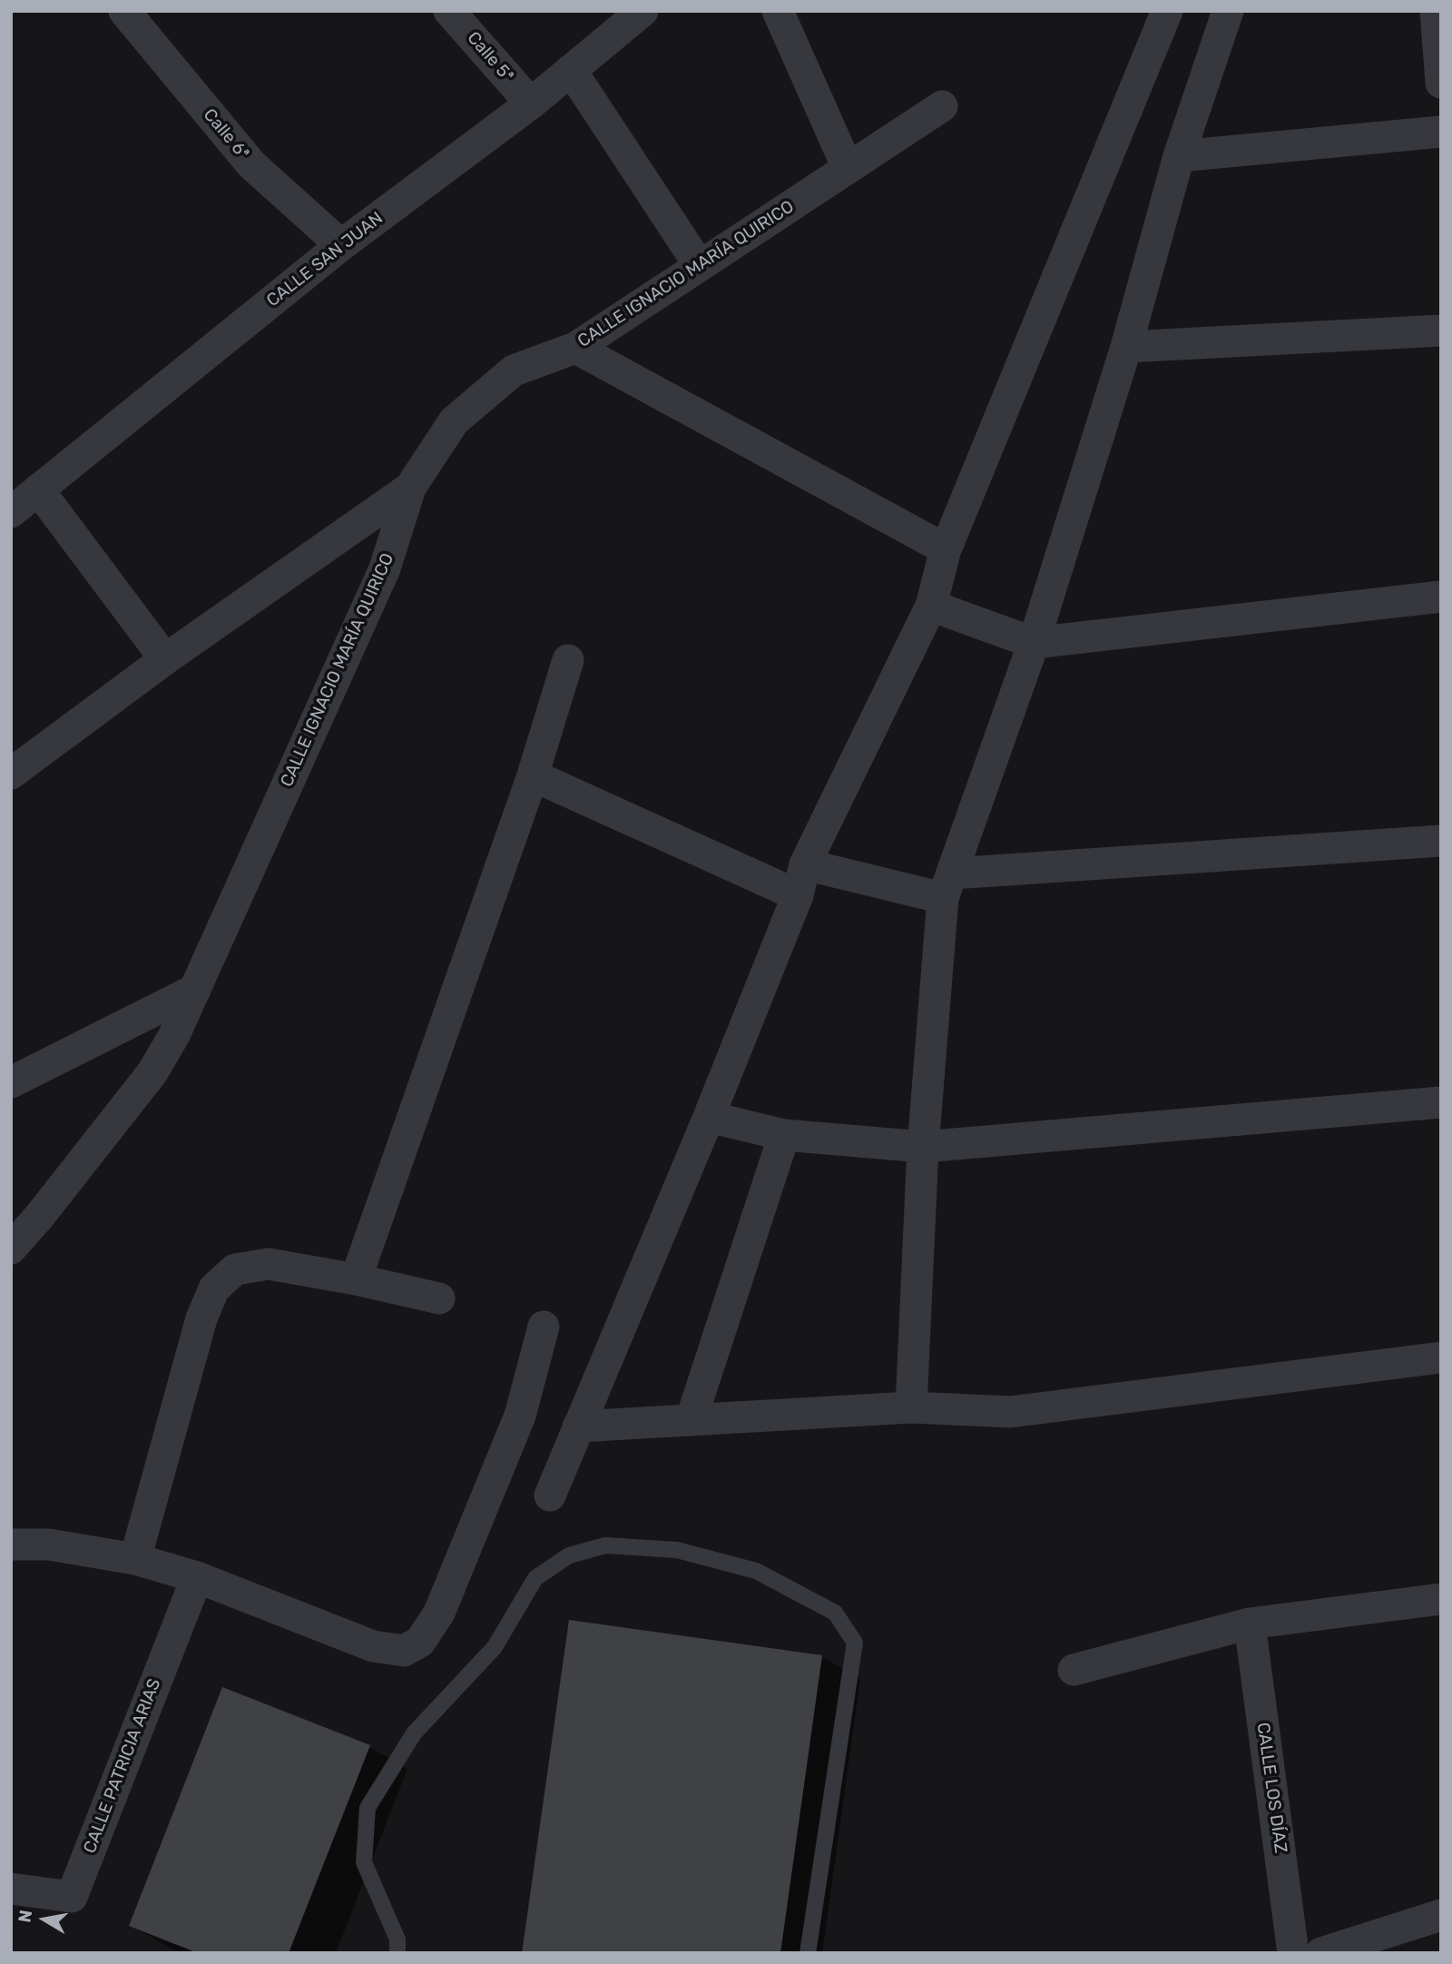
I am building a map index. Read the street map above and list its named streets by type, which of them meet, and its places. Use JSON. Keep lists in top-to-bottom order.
{
  "streets": {
    "street": [
      "Calle 5ª",
      "Calle 6ª",
      "CALLE SAN JUAN",
      "CALLE IGNACIO MARÍA QUIRICO",
      "CALLE PATRICIA ARIAS",
      "CALLE LOS DÍAZ"
    ]
  },
  "crossings": [
    ["Calle 5ª", "CALLE SAN JUAN"],
    ["Calle 6ª", "CALLE SAN JUAN"]
  ],
  "north": "left"
}
